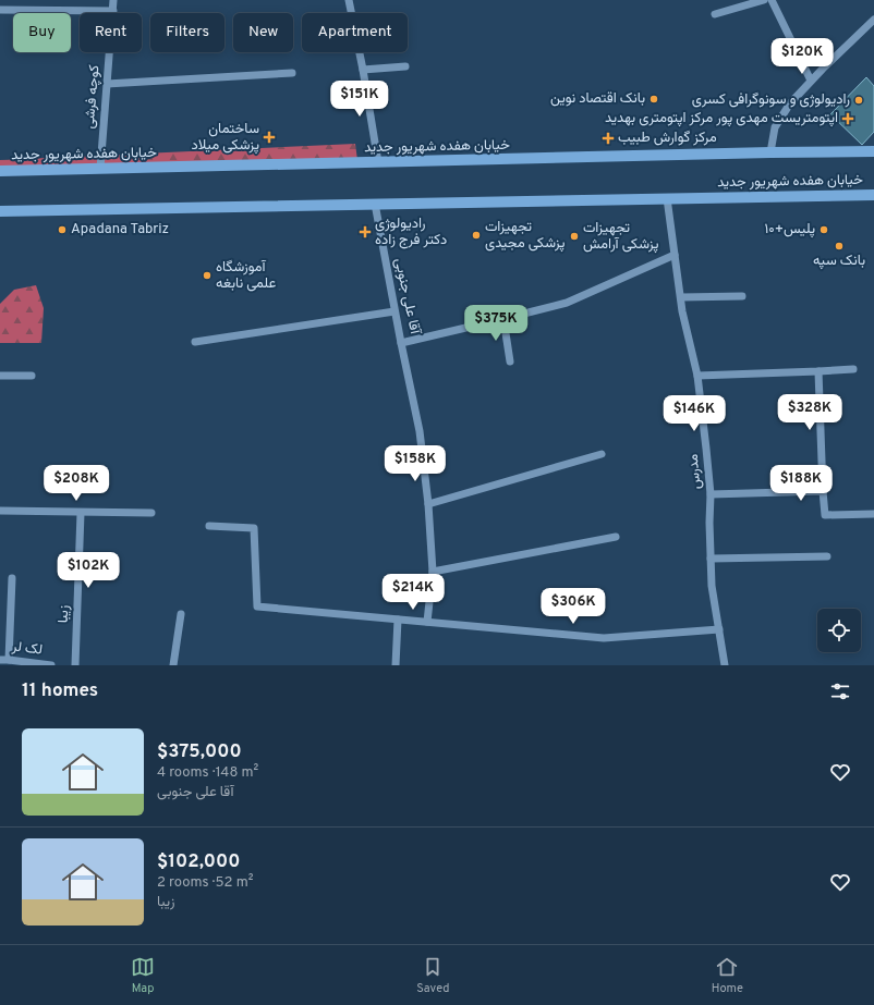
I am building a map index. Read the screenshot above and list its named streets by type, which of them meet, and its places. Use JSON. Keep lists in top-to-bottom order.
{
  "streets": {
    "main road": ["خیابان هفده شهریور جدید"],
    "street": [
      "کوچه فرشی",
      "آقا علی جنوبی",
      "مدرس",
      "زیبا",
      "لک لر"
    ]
  },
  "crossings": [
    ["کوچه فرشی", "خیابان هفده شهریور جدید"],
    ["خیابان هفده شهریور جدید", "آقا علی جنوبی"],
    ["خیابان هفده شهریور جدید", "مدرس"],
    ["آقا علی جنوبی", "مدرس"]
  ],
  "places": {
    "other": [
      "بانک اقتصاد نوین",
      "رادیولوژی و سونوگرافی کسری",
      "Apadana Tabriz",
      "پلیس+۱۰",
      "تجهیزات پزشکی مجیدی",
      "تجهیزات پزشکی آرامش",
      "بانک سپه",
      "آموزشگاه علمی نابغه"
    ],
    "health": [
      "اپتومتریست مهدی پور مرکز اپتومتری بهدید",
      "ساختمان پزشکی میلاد",
      "مرکز گوارش طبیب",
      "رادیولوژی دکتر فرج زاده"
    ]
  },
  "page": {
    "chip": [
      "Buy",
      "Rent",
      "Filters",
      "New",
      "Apartment"
    ],
    "price": [
      "$120K",
      "$151K",
      "$375K",
      "$328K",
      "$146K",
      "$158K",
      "$208K",
      "$188K",
      "$102K",
      "$214K",
      "$306K"
    ],
    "heading": "11 homes",
    "list": [
      {
        "name": "$375,000",
        "note": "4 rooms · 148 m² · آقا علی جنوبی"
      },
      {
        "name": "$102,000",
        "note": "2 rooms · 52 m² · زیبا"
      }
    ],
    "tabs": ["Map", "Saved", "Home"]
  }
}
